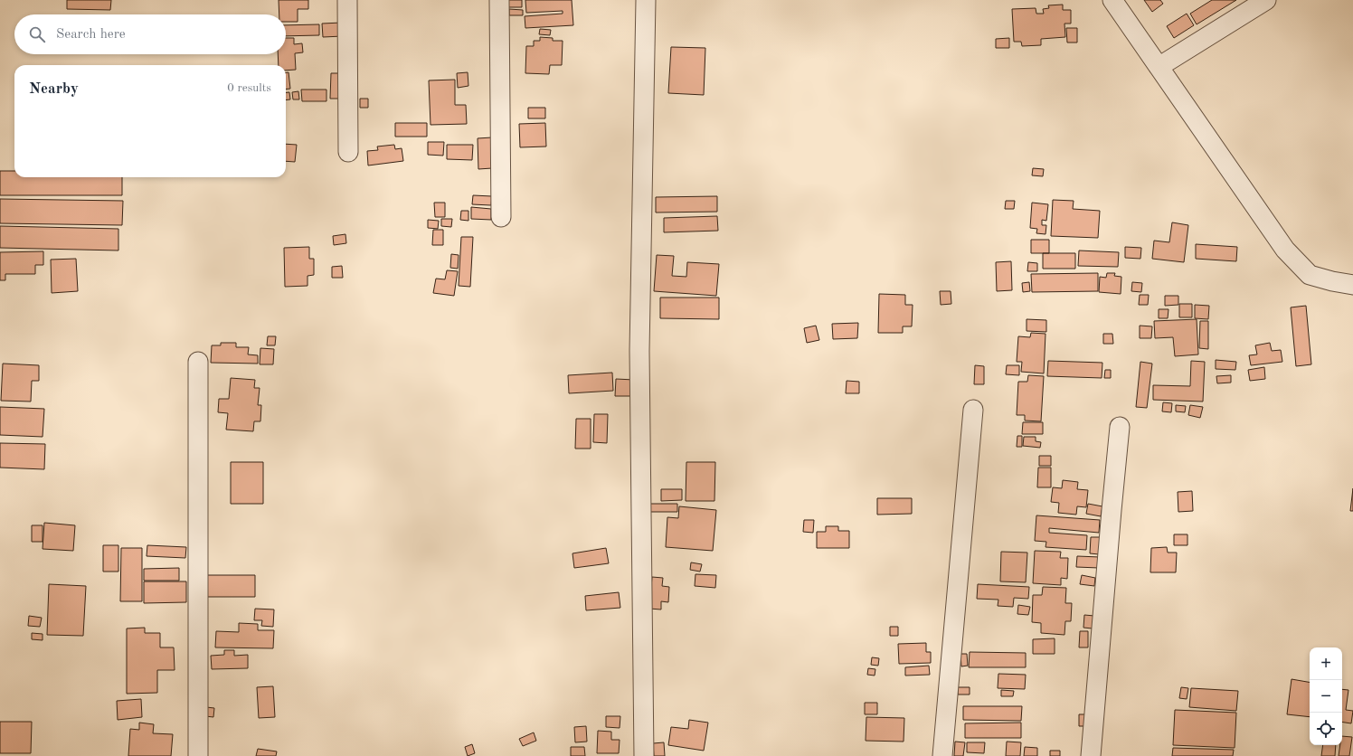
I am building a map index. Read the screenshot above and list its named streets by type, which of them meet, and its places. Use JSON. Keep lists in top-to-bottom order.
{
  "page": {
    "search": "Search here",
    "heading": ["Nearby", "0 results"],
    "map_buttons": ["+", "−"]
  }
}
